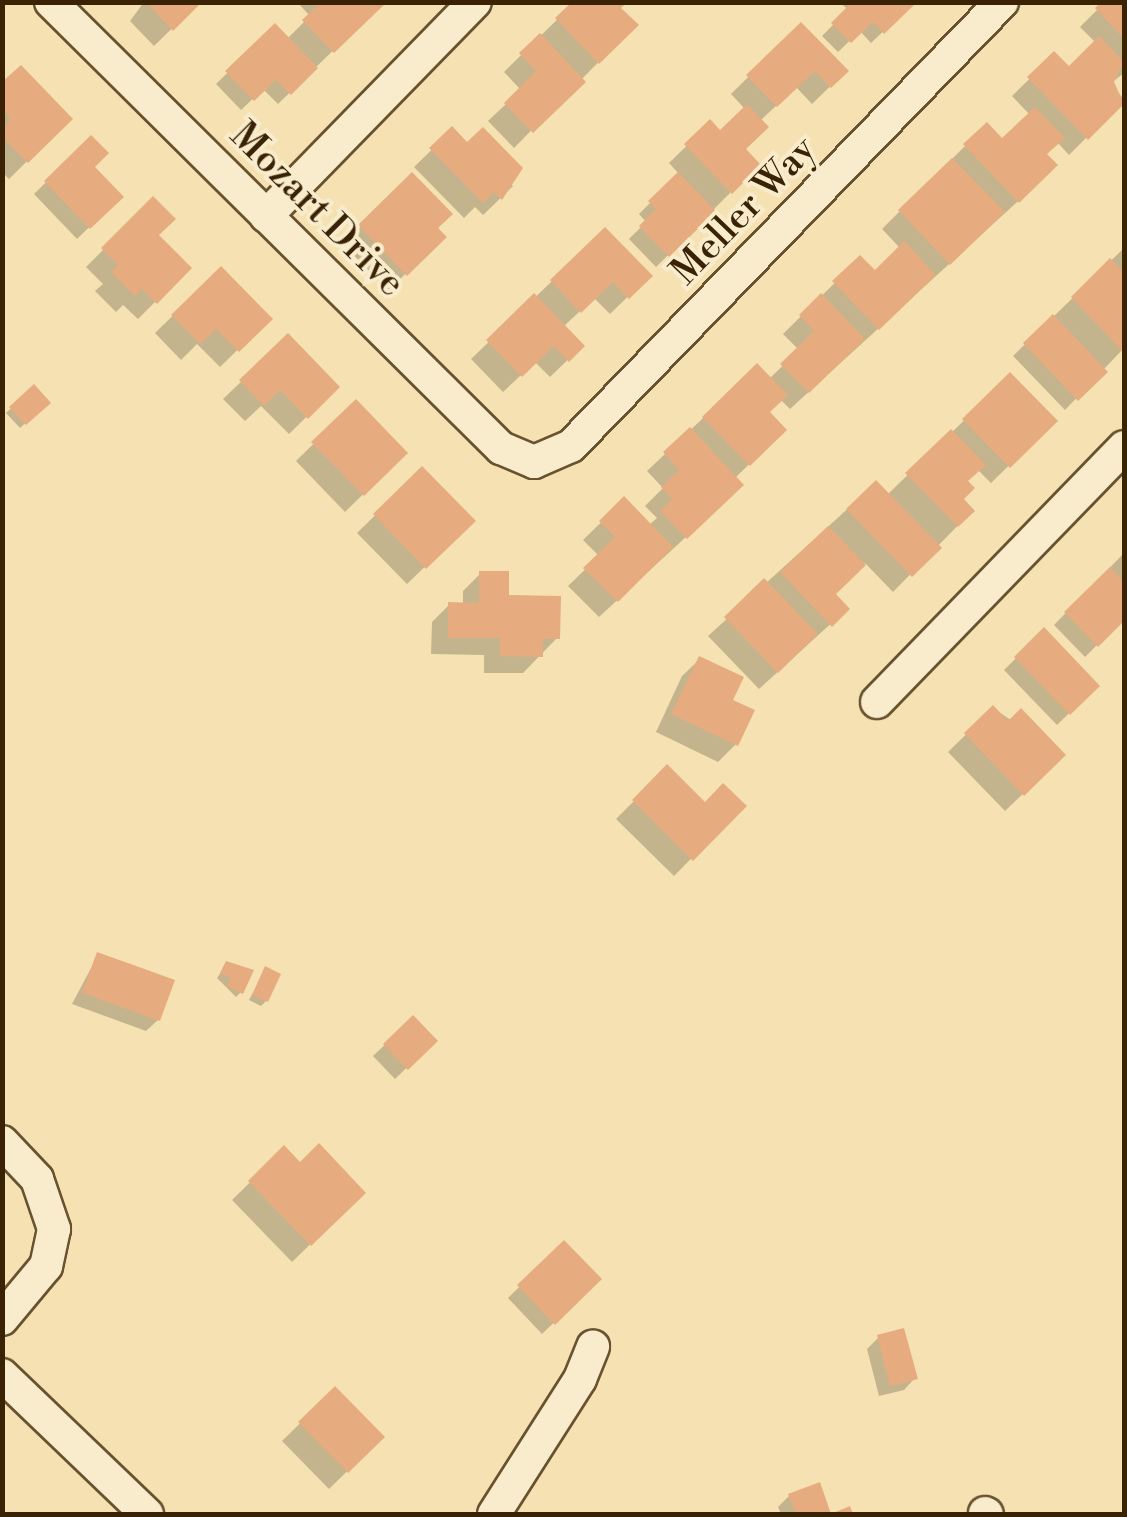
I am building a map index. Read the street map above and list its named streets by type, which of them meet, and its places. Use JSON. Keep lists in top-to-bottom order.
{
  "streets": {
    "street": ["Mozart Drive", "Meller Way"]
  },
  "crossings": [
    ["Mozart Drive", "Meller Way"]
  ]
}
